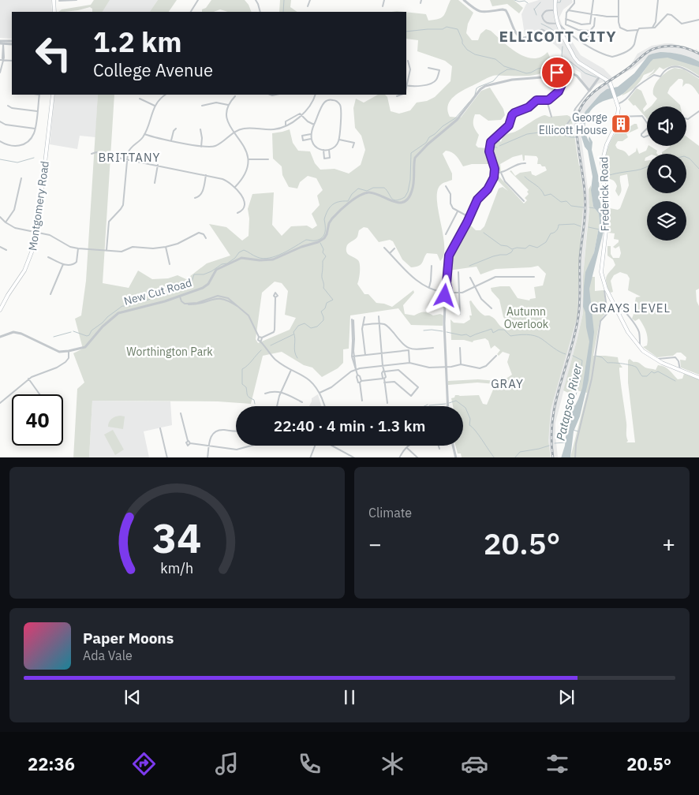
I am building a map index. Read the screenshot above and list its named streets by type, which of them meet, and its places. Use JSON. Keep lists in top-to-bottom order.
{
  "streets": {
    "main road": ["Frederick Road", "Montgomery Road"],
    "street": ["New Cut Road"]
  },
  "districts": [
    "ELLICOTT CITY",
    "BRITTANY",
    "GRAYS LEVEL",
    "GRAY"
  ],
  "water": ["Patapsco River"],
  "parks": ["Autumn Overlook", "Worthington Park"],
  "places": {
    "building": ["George Ellicott House"]
  },
  "page": {
    "turn": ["1.2 km", "College Avenue"],
    "limit": "40",
    "trip": "22:40 · 4 min · 1.3 km",
    "tile": "Climate",
    "heat": ["−", "20.5°", "+"],
    "song": ["Paper Moons", "Ada Vale"],
    "tabs": ["22:36", "20.5°"],
    "gauge": ["34", "km/h"]
  }
}
